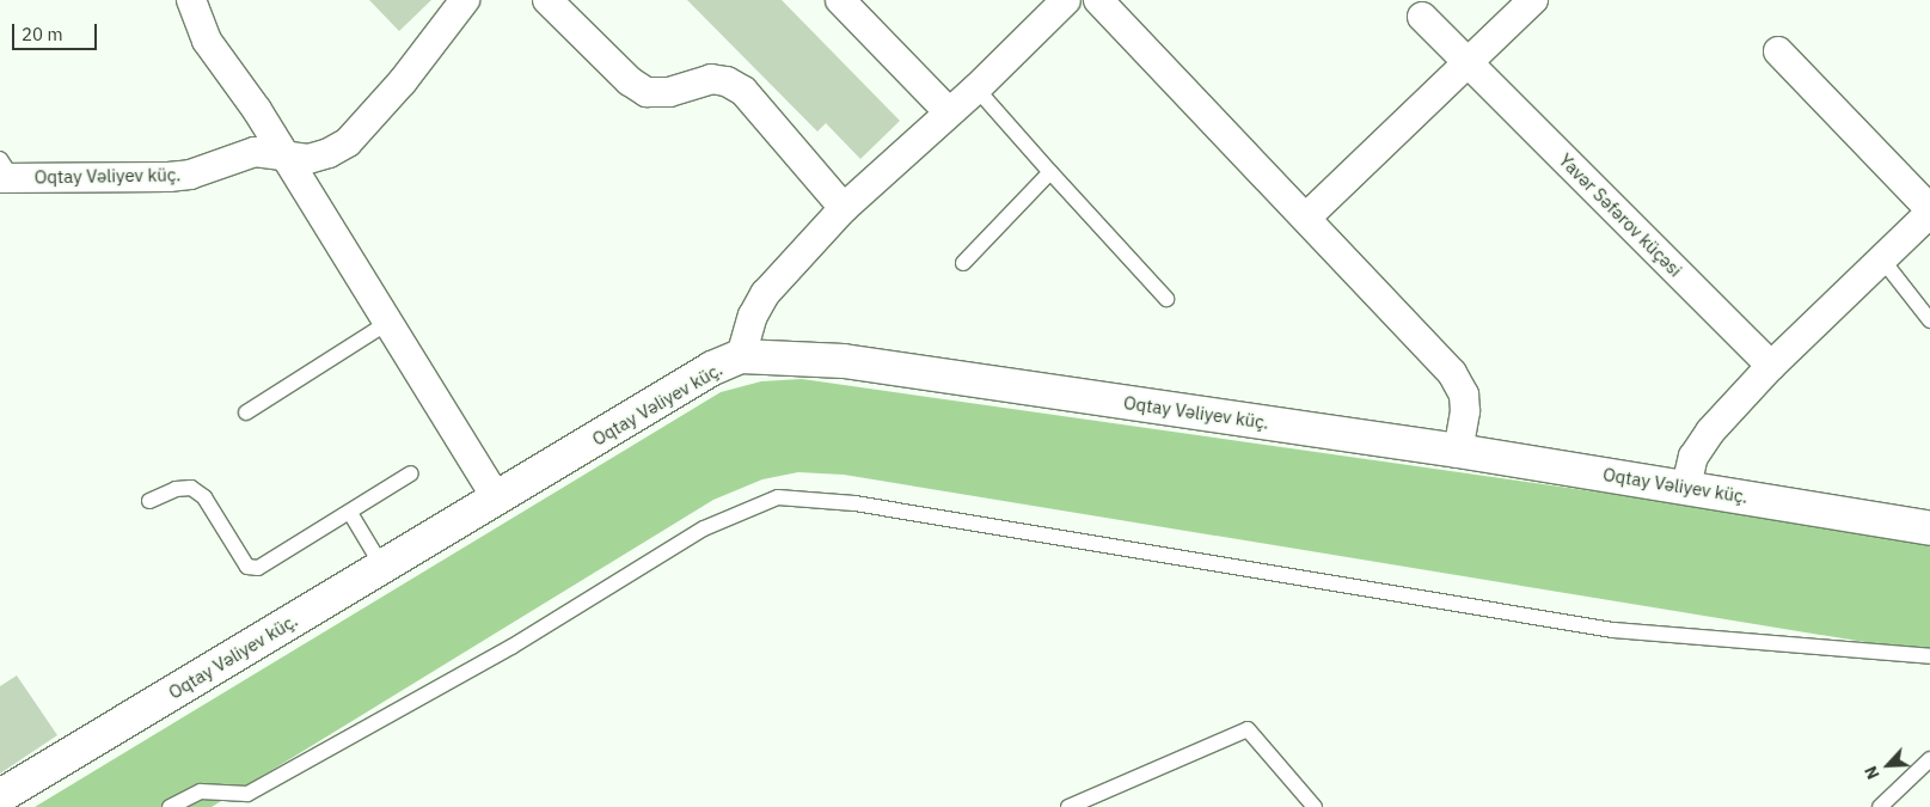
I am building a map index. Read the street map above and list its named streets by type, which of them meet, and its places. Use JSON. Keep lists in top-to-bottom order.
{
  "streets": {
    "street": ["Oqtay Vəliyev küç.", "Yavər Səfərov küçəsi"]
  },
  "scale_bar": "20 m",
  "north": "bottom left"
}
